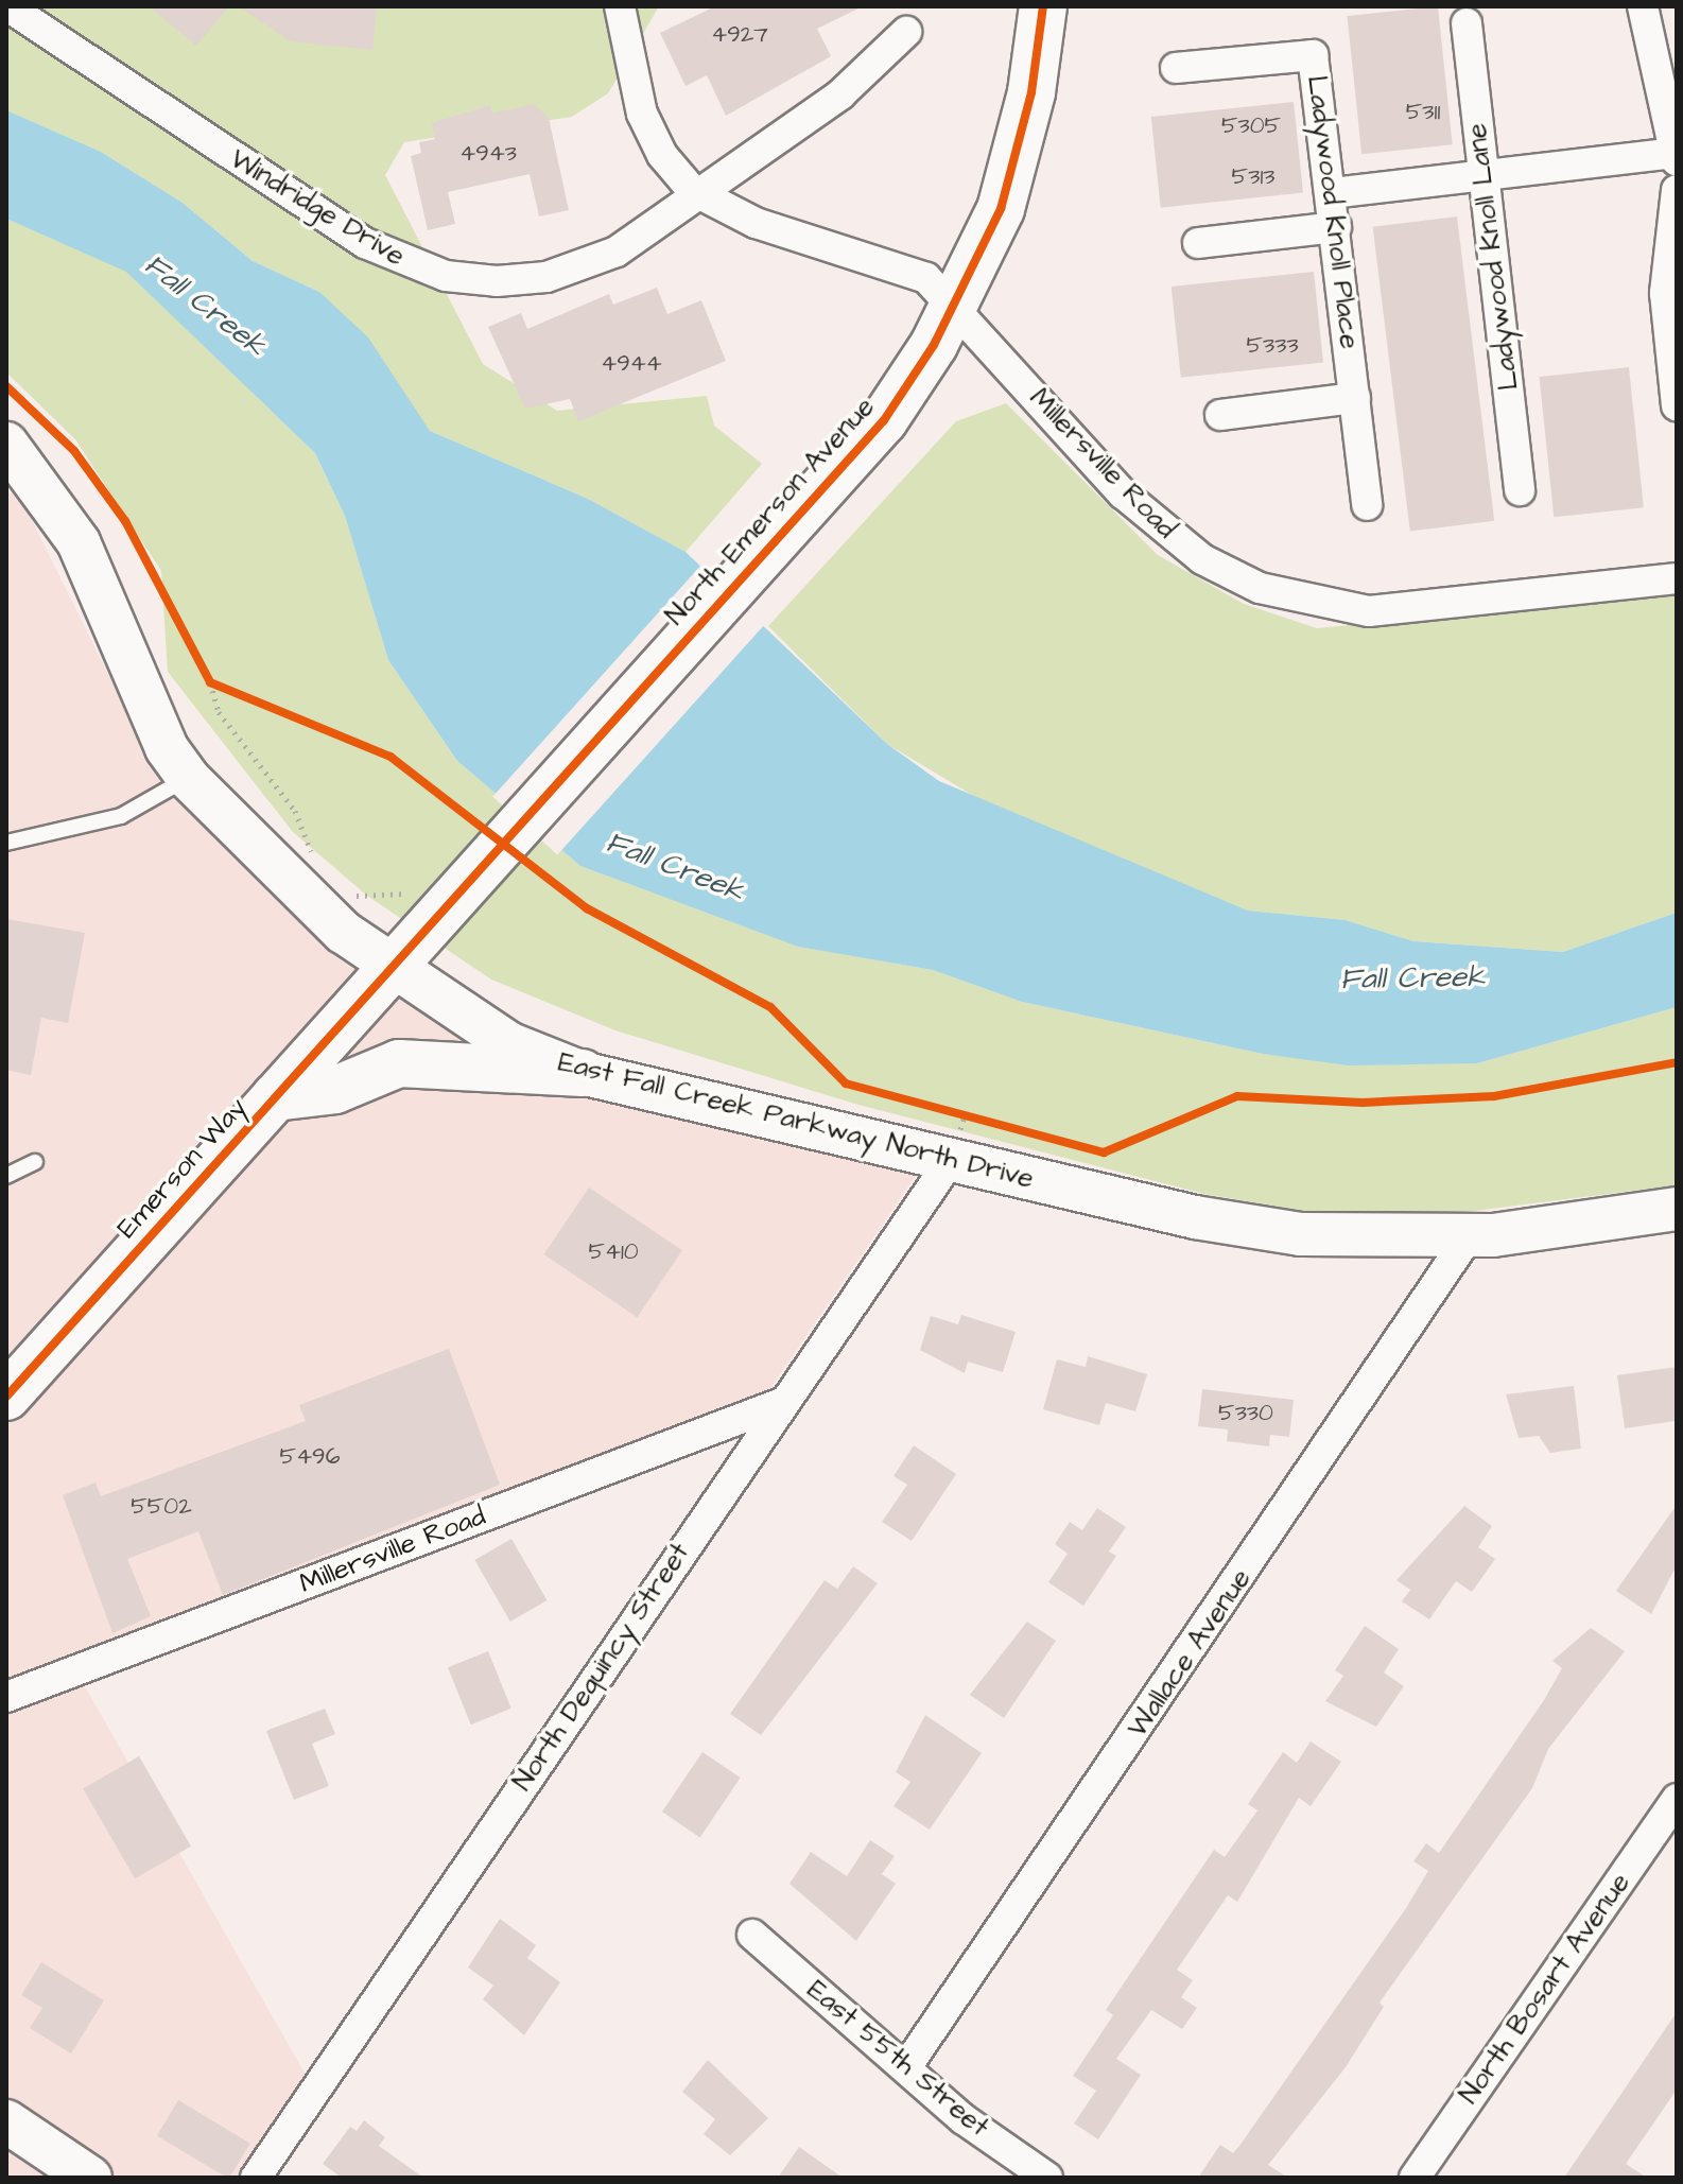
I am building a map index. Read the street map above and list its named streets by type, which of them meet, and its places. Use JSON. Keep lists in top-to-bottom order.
{
  "streets": {
    "main road": ["North Emerson Avenue", "East Fall Creek Parkway North Drive", "Emerson Way"],
    "street": [
      "Windridge Drive",
      "Ladywood Knoll Place",
      "Ladywood Knoll Lane",
      "Millersville Road",
      "Wallace Avenue",
      "North Dequincy Street",
      "North Bosart Avenue",
      "East 55th Street"
    ]
  },
  "crossings": [
    ["Millersville Road", "North Emerson Avenue"],
    ["Millersville Road", "North Dequincy Street"],
    ["North Emerson Avenue", "East Fall Creek Parkway North Drive"],
    ["North Emerson Avenue", "Emerson Way"],
    ["East Fall Creek Parkway North Drive", "Emerson Way"],
    ["East Fall Creek Parkway North Drive", "Wallace Avenue"],
    ["East Fall Creek Parkway North Drive", "North Dequincy Street"],
    ["Wallace Avenue", "East 55th Street"]
  ],
  "water": ["Fall Creek"],
  "house_numbers": [
    "4927",
    "5311",
    "5305",
    "4943",
    "5313",
    "5333",
    "4944",
    "5410",
    "5330",
    "5496",
    "5502"
  ]
}
